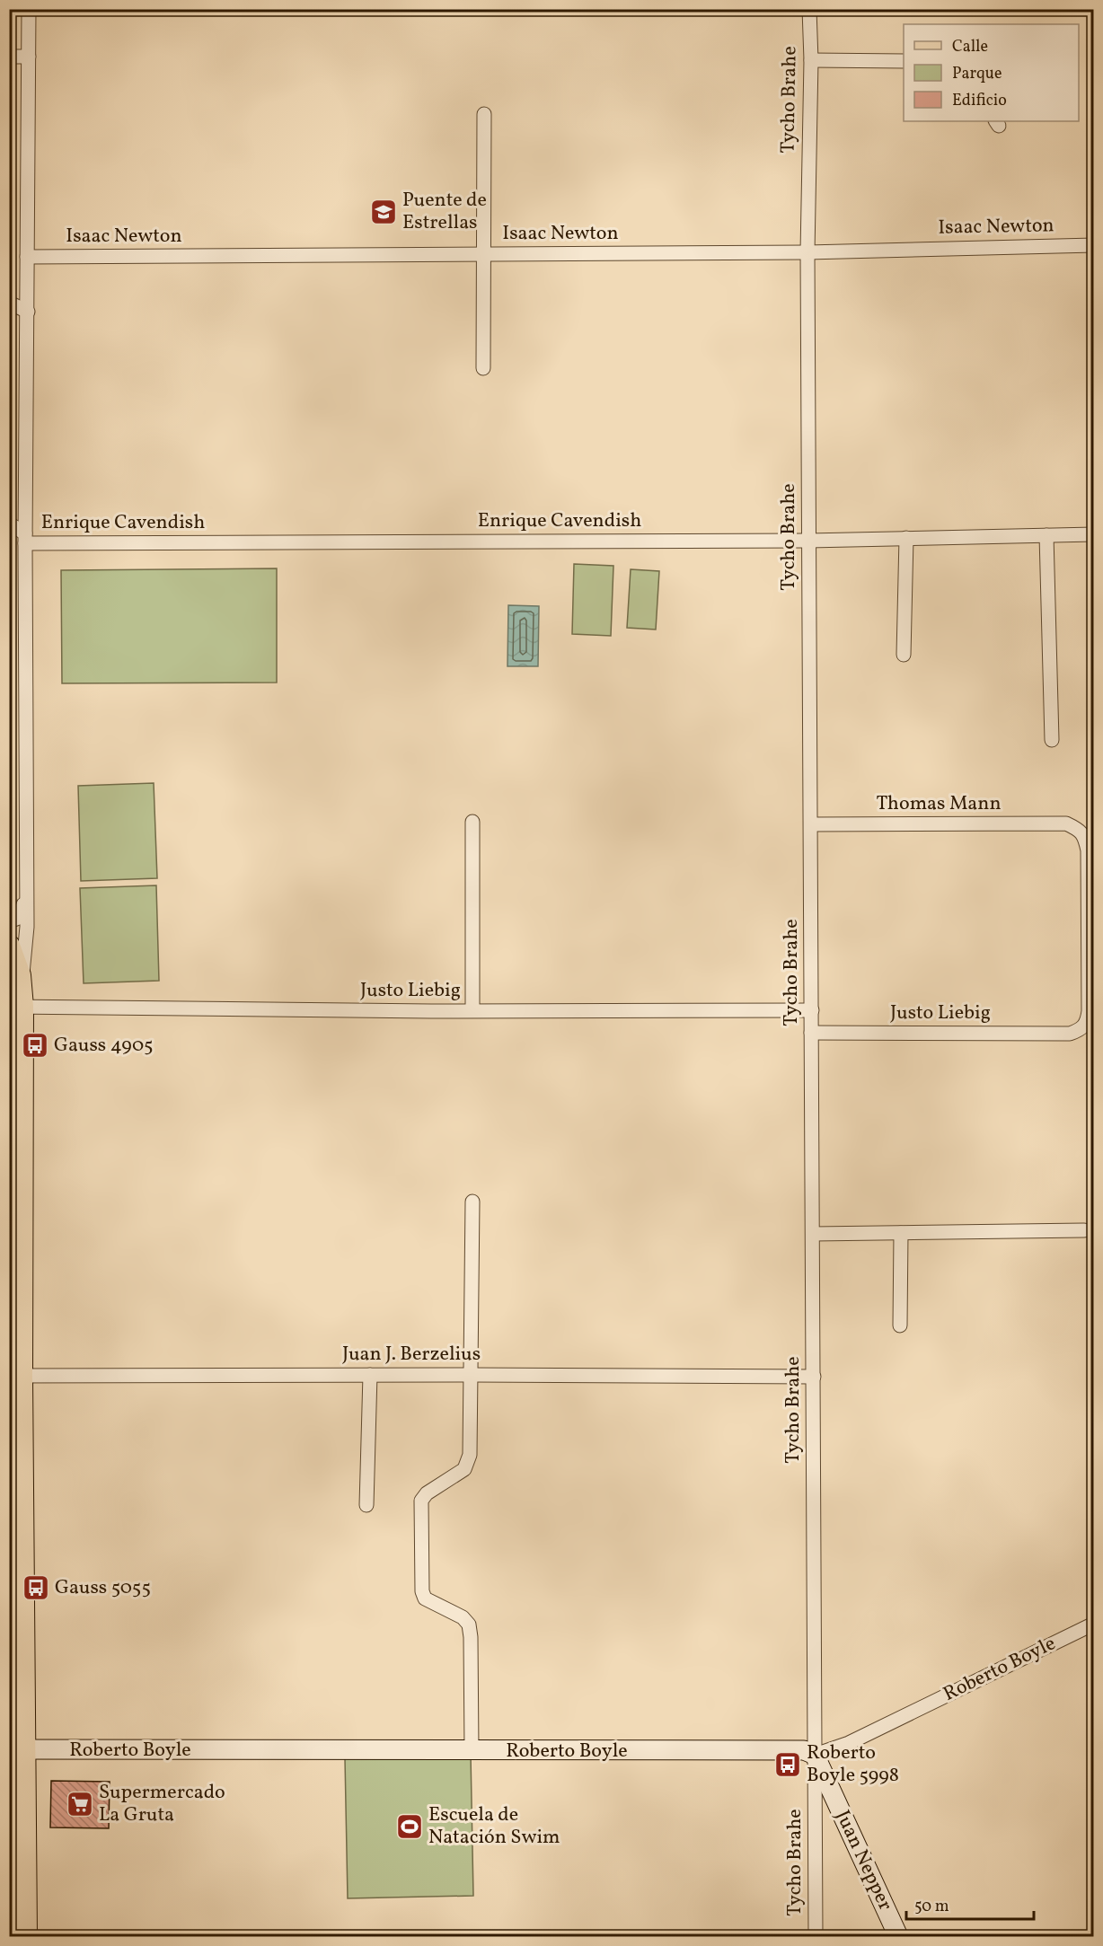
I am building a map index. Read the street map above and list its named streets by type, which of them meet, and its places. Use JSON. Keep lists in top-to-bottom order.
{
  "streets": {
    "main road": ["Roberto Boyle", "Juan Nepper"],
    "street": [
      "Tycho Brahe",
      "Isaac Newton",
      "Enrique Cavendish",
      "Thomas Mann",
      "Justo Liebig",
      "Juan J. Berzelius"
    ]
  },
  "crossings": [
    ["Tycho Brahe", "Isaac Newton"],
    ["Tycho Brahe", "Enrique Cavendish"],
    ["Tycho Brahe", "Thomas Mann"],
    ["Tycho Brahe", "Justo Liebig"],
    ["Tycho Brahe", "Juan J. Berzelius"],
    ["Tycho Brahe", "Roberto Boyle"],
    ["Tycho Brahe", "Juan Nepper"],
    ["Thomas Mann", "Justo Liebig"],
    ["Roberto Boyle", "Juan Nepper"]
  ],
  "places": {
    "school or university": ["Puente de Estrellas"],
    "bus stop": ["Gauss 4905", "Gauss 5055", "Roberto Boyle 5998"],
    "supermarket": ["Supermercado La Gruta"],
    "sports": ["Escuela de Natación Swim"]
  },
  "legend": ["Calle", "Parque", "Edificio"],
  "scale_bar": "50 m"
}
